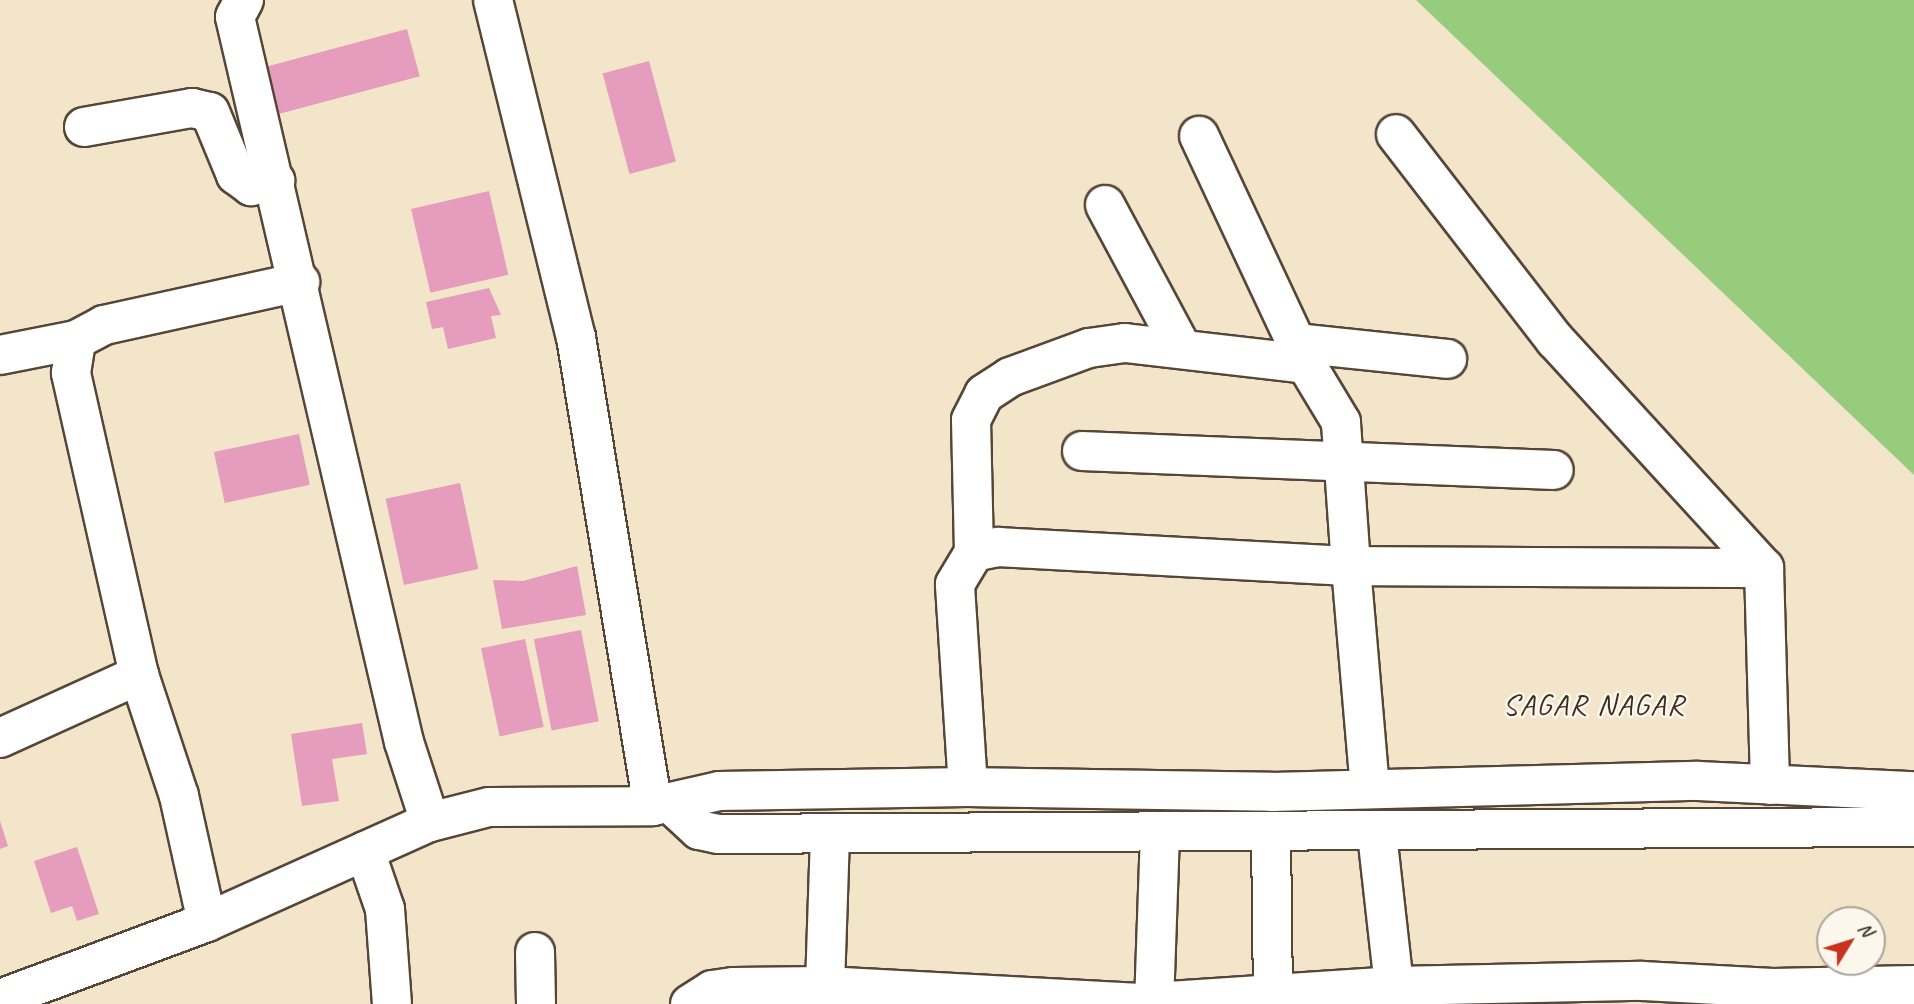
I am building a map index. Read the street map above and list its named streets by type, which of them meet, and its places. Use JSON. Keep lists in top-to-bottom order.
{
  "districts": ["SAGAR NAGAR"],
  "north": "top right"
}
